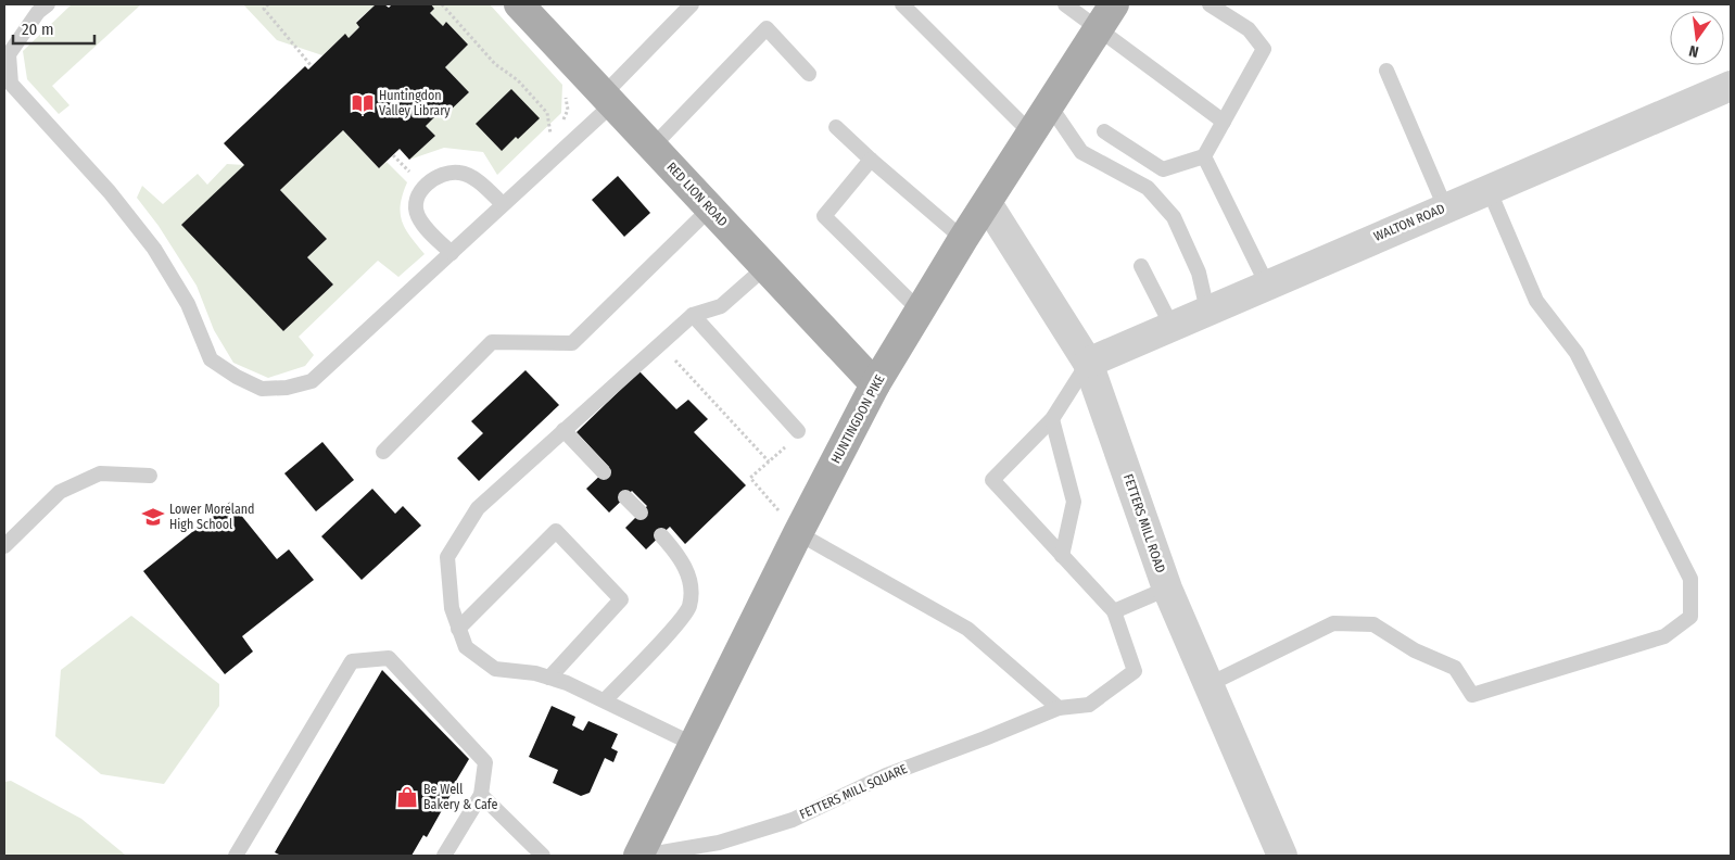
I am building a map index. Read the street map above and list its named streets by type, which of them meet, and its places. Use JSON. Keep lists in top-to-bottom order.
{
  "streets": {
    "main road": ["RED LION ROAD", "HUNTINGDON PIKE"],
    "street": ["WALTON ROAD", "FETTERS MILL ROAD"],
    "lane": ["FETTERS MILL SQUARE"]
  },
  "crossings": [
    ["RED LION ROAD", "HUNTINGDON PIKE"],
    ["WALTON ROAD", "FETTERS MILL ROAD"],
    ["HUNTINGDON PIKE", "FETTERS MILL ROAD"]
  ],
  "places": {
    "library": ["Huntingdon Valley Library"],
    "school or university": ["Lower Moreland High School"],
    "shop": ["Be Well Bakery & Cafe"]
  },
  "scale_bar": "20 m",
  "north": "bottom"
}
